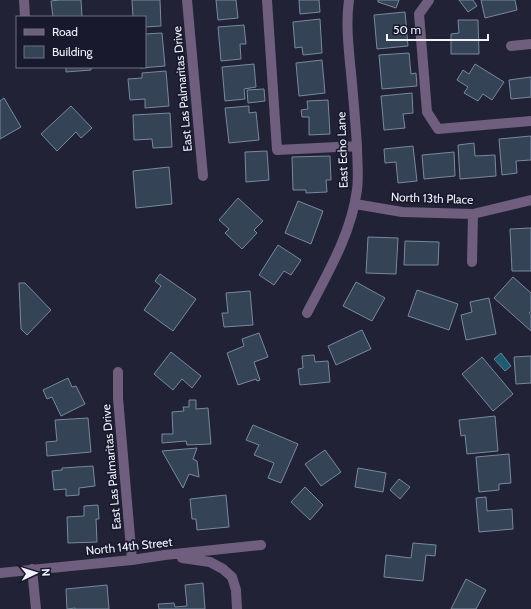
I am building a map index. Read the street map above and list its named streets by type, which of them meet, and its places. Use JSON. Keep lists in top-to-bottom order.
{
  "streets": {
    "street": [
      "East Las Palmaritas Drive",
      "East Echo Lane",
      "North 13th Place",
      "North 14th Street"
    ]
  },
  "crossings": [
    ["East Las Palmaritas Drive", "North 14th Street"],
    ["East Echo Lane", "North 13th Place"]
  ],
  "legend": ["Road", "Building"],
  "scale_bar": "50 m",
  "north": "right"
}
